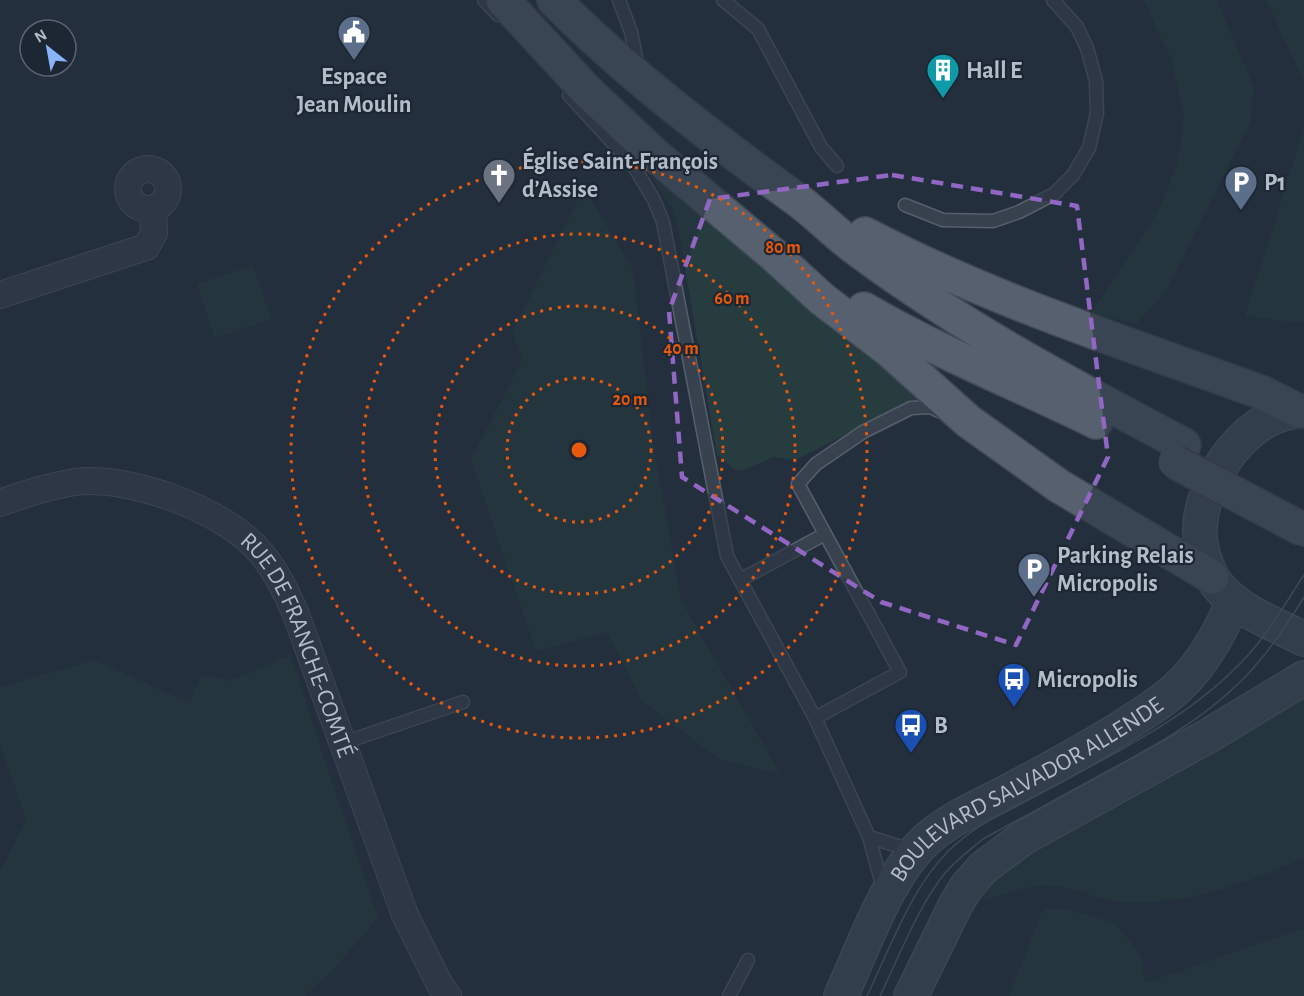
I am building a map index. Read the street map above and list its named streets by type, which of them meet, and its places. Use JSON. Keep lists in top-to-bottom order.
{
  "streets": {
    "street": ["RUE DE FRANCHE-COMTÉ", "BOULEVARD SALVADOR ALLENDE"]
  },
  "places": {
    "public building": ["Espace Jean Moulin"],
    "building": ["Hall E"],
    "church": ["Église Saint-François d’Assise"],
    "parking": ["P1", "Parking Relais Micropolis"],
    "bus stop": ["Micropolis", "B"]
  },
  "north": "top left",
  "rings": [
    "80 m",
    "60 m",
    "40 m",
    "20 m"
  ]
}
